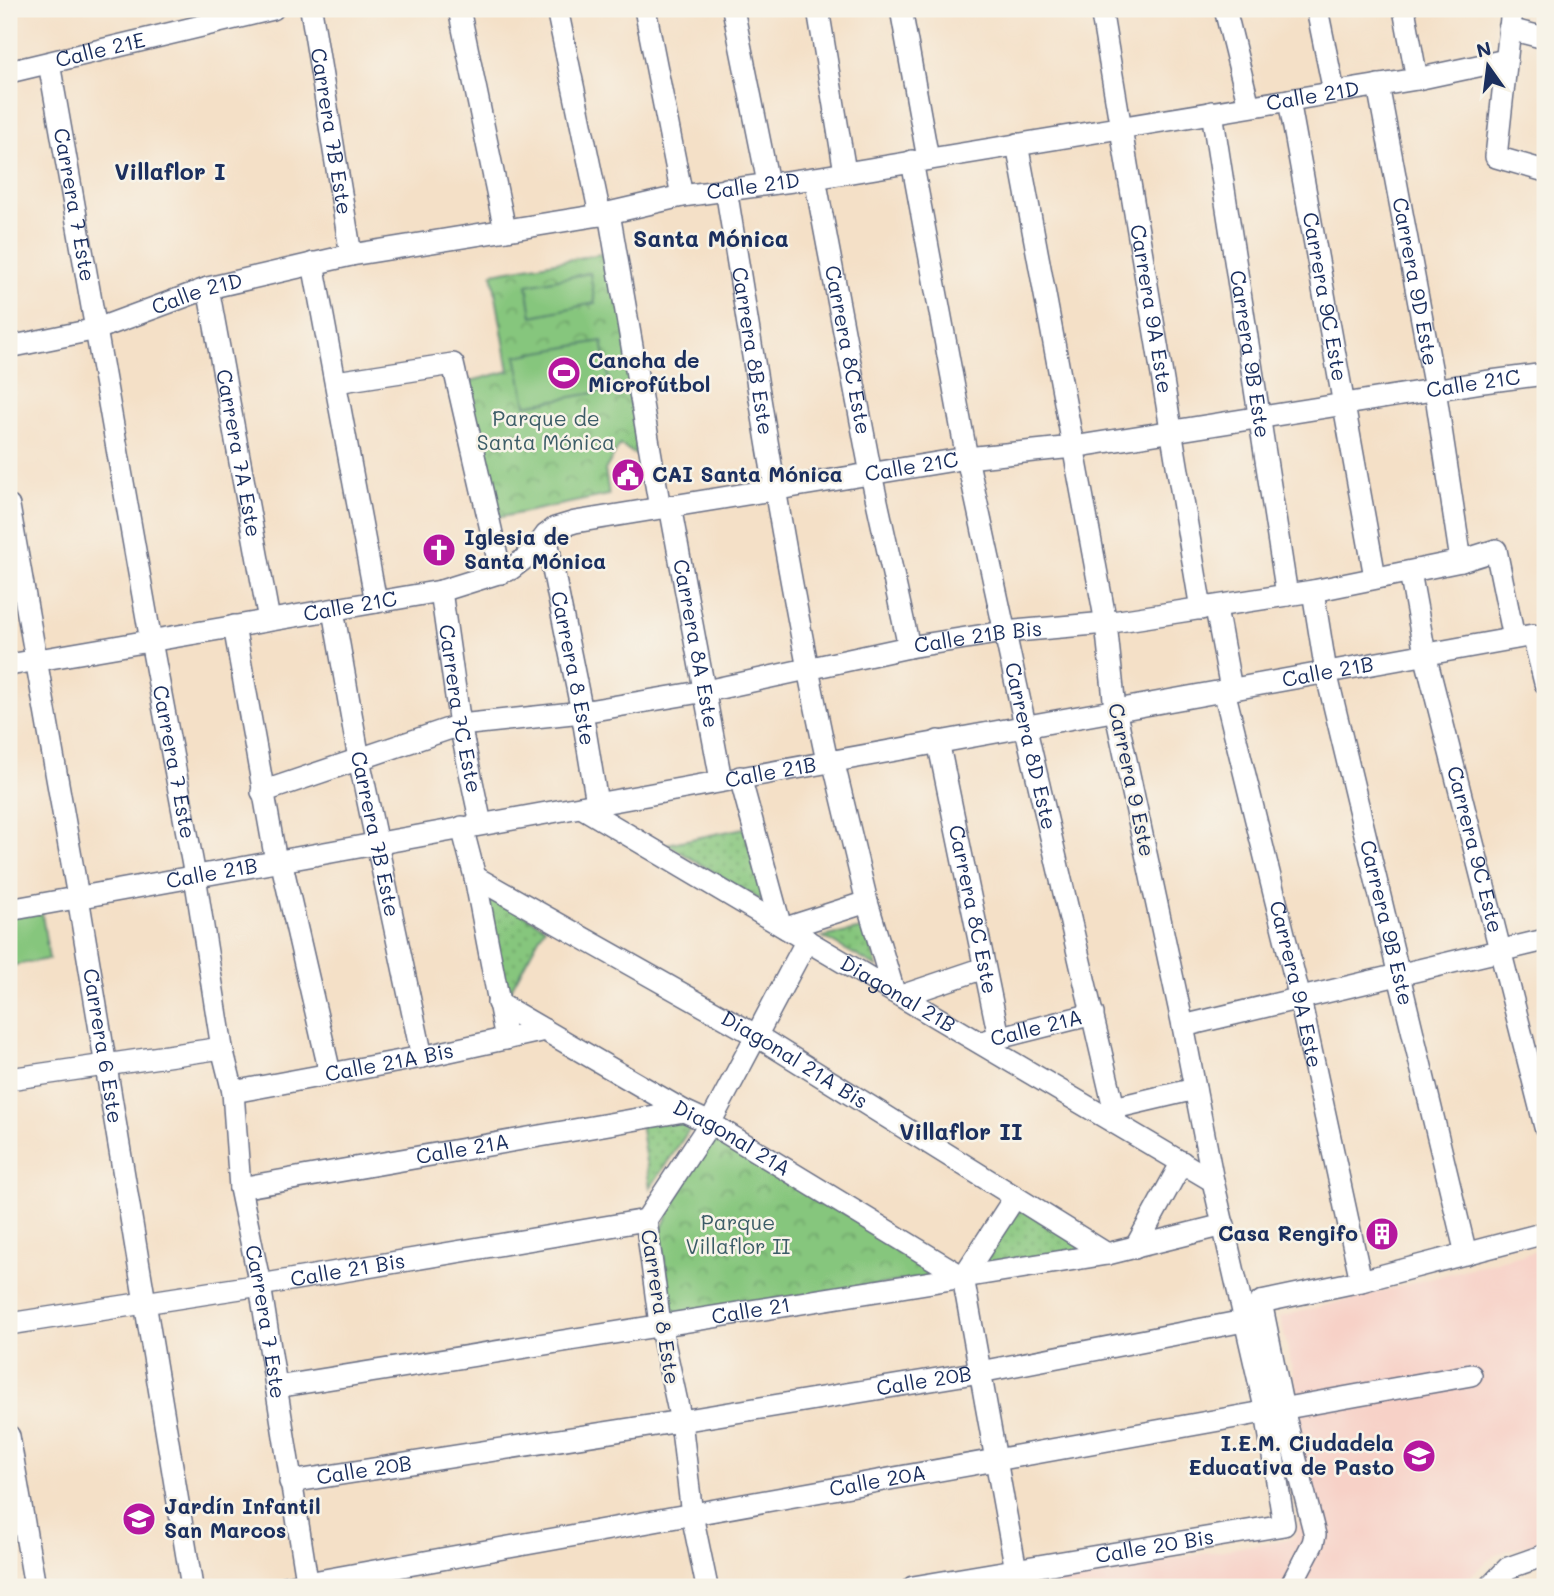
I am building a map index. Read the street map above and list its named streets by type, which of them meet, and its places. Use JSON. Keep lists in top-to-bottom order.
{
  "streets": {
    "street": [
      "Calle 21E",
      "Calle 21D",
      "Carrera 7B Este",
      "Carrera 7 Este",
      "Carrera 9D Este",
      "Carrera 9C Este",
      "Carrera 9A Este",
      "Carrera 8B Este",
      "Carrera 8C Este",
      "Carrera 9B Este",
      "Calle 21C",
      "Carrera 7A Este",
      "Calle 21B Bis",
      "Carrera 8A Este",
      "Carrera 8 Este",
      "Calle 21B",
      "Carrera 7C Este",
      "Carrera 8D Este",
      "Carrera 9 Este",
      "Diagonal 21B",
      "Calle 21A",
      "Carrera 6 Este",
      "Diagonal 21A Bis",
      "Calle 21A Bis",
      "Diagonal 21A",
      "Calle 21 Bis",
      "Calle 21",
      "Calle 20B",
      "Calle 20A",
      "Calle 20 Bis"
    ]
  },
  "crossings": [
    ["Calle 21E", "Carrera 7 Este"],
    ["Calle 21D", "Carrera 7B Este"],
    ["Calle 21D", "Carrera 7 Este"],
    ["Calle 21D", "Carrera 9D Este"],
    ["Calle 21D", "Carrera 9C Este"],
    ["Calle 21D", "Carrera 9A Este"],
    ["Calle 21D", "Carrera 8B Este"],
    ["Calle 21D", "Carrera 8C Este"],
    ["Calle 21D", "Carrera 9B Este"],
    ["Calle 21D", "Carrera 7A Este"],
    ["Calle 21D", "Carrera 8A Este"],
    ["Calle 21D", "Carrera 8D Este"],
    ["Calle 21D", "Carrera 9 Este"],
    ["Carrera 7B Este", "Calle 21C"],
    ["Carrera 7B Este", "Calle 21B Bis"],
    ["Carrera 7B Este", "Calle 21B"],
    ["Carrera 7B Este", "Calle 21A Bis"],
    ["Carrera 7 Este", "Calle 21C"],
    ["Carrera 7 Este", "Calle 21B"],
    ["Carrera 7 Este", "Calle 21A"],
    ["Carrera 7 Este", "Calle 21A Bis"],
    ["Carrera 7 Este", "Calle 21 Bis"],
    ["Carrera 7 Este", "Calle 21"],
    ["Carrera 7 Este", "Calle 20B"],
    ["Carrera 7 Este", "Calle 20A"],
    ["Carrera 9D Este", "Calle 21C"],
    ["Carrera 9D Este", "Calle 21B Bis"],
    ["Carrera 9C Este", "Calle 21C"],
    ["Carrera 9C Este", "Calle 21B Bis"],
    ["Carrera 9C Este", "Calle 21B"],
    ["Carrera 9A Este", "Calle 21C"],
    ["Carrera 9A Este", "Calle 21B Bis"],
    ["Carrera 9A Este", "Calle 21B"],
    ["Carrera 8B Este", "Calle 21C"],
    ["Carrera 8B Este", "Calle 21B Bis"],
    ["Carrera 8B Este", "Calle 21B"],
    ["Carrera 8B Este", "Diagonal 21B"],
    ["Carrera 8C Este", "Calle 21C"],
    ["Carrera 8C Este", "Calle 21B Bis"],
    ["Carrera 8C Este", "Calle 21B"],
    ["Carrera 8C Este", "Diagonal 21B"],
    ["Carrera 8C Este", "Calle 21A"],
    ["Carrera 9B Este", "Calle 21C"],
    ["Carrera 9B Este", "Calle 21B Bis"],
    ["Carrera 9B Este", "Calle 21B"],
    ["Calle 21C", "Carrera 7A Este"],
    ["Calle 21C", "Carrera 8A Este"],
    ["Calle 21C", "Carrera 8 Este"],
    ["Calle 21C", "Carrera 7C Este"],
    ["Calle 21C", "Carrera 8D Este"],
    ["Calle 21C", "Carrera 9 Este"],
    ["Calle 21C", "Carrera 6 Este"],
    ["Calle 21B Bis", "Carrera 8A Este"],
    ["Calle 21B Bis", "Carrera 8 Este"],
    ["Calle 21B Bis", "Calle 21B"],
    ["Calle 21B Bis", "Carrera 7C Este"],
    ["Calle 21B Bis", "Carrera 8D Este"],
    ["Calle 21B Bis", "Carrera 9 Este"],
    ["Carrera 8A Este", "Calle 21B"],
    ["Carrera 8A Este", "Diagonal 21B"],
    ["Carrera 8 Este", "Calle 21B"],
    ["Carrera 8 Este", "Diagonal 21B"],
    ["Carrera 8 Este", "Diagonal 21A Bis"],
    ["Carrera 8 Este", "Diagonal 21A"],
    ["Carrera 8 Este", "Calle 21 Bis"],
    ["Carrera 8 Este", "Calle 21"],
    ["Carrera 8 Este", "Calle 20B"],
    ["Carrera 8 Este", "Calle 20A"],
    ["Calle 21B", "Carrera 7C Este"],
    ["Calle 21B", "Carrera 8D Este"],
    ["Calle 21B", "Carrera 9 Este"],
    ["Calle 21B", "Diagonal 21B"],
    ["Calle 21B", "Carrera 6 Este"],
    ["Carrera 7C Este", "Diagonal 21A Bis"],
    ["Carrera 7C Este", "Calle 21A Bis"],
    ["Carrera 7C Este", "Diagonal 21A"],
    ["Carrera 8D Este", "Diagonal 21B"],
    ["Carrera 8D Este", "Calle 21A"],
    ["Carrera 9 Este", "Diagonal 21B"],
    ["Carrera 9 Este", "Calle 21"],
    ["Carrera 9 Este", "Calle 20B"],
    ["Carrera 9 Este", "Calle 20A"],
    ["Carrera 9 Este", "Calle 20 Bis"],
    ["Diagonal 21B", "Calle 21A"],
    ["Calle 21A", "Diagonal 21A"],
    ["Carrera 6 Este", "Calle 21 Bis"],
    ["Diagonal 21A Bis", "Calle 21"],
    ["Calle 21A Bis", "Diagonal 21A"],
    ["Diagonal 21A", "Calle 21"],
    ["Calle 20A", "Calle 20 Bis"]
  ],
  "districts": ["Villaflor I", "Santa Mónica", "Villaflor II"],
  "parks": ["Parque de Santa Mónica", "Parque Villaflor II"],
  "places": {
    "sports": ["Cancha de Microfútbol"],
    "public building": ["CAI Santa Mónica"],
    "church": ["Iglesia de Santa Mónica"],
    "building": ["Casa Rengifo"],
    "school or university": ["I.E.M. Ciudadela Educativa de Pasto", "Jardín Infantil San Marcos"]
  },
  "north": "top"
}
